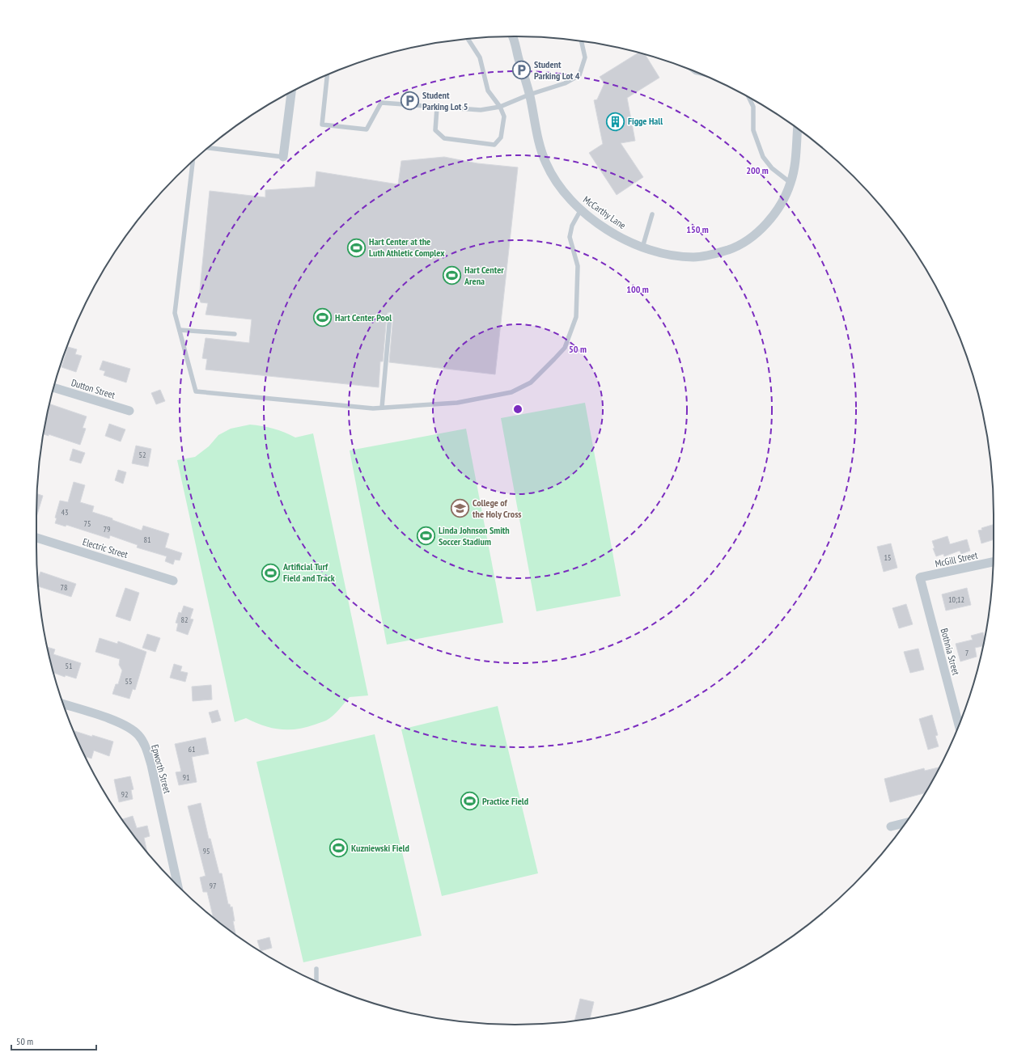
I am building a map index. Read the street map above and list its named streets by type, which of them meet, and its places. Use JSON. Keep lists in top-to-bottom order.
{
  "streets": {
    "street": [
      "McCarthy Lane",
      "Dutton Street",
      "Electric Street",
      "McGill Street",
      "Bothnia Street",
      "Epworth Street"
    ]
  },
  "crossings": [
    ["McGill Street", "Bothnia Street"]
  ],
  "places": {
    "parking": ["Student Parking Lot 4", "Student Parking Lot 5"],
    "building": ["Figge Hall"],
    "sports": [
      "Hart Center at the Luth Athletic Complex",
      "Hart Center Arena",
      "Hart Center Pool",
      "Linda Johnson Smith Soccer Stadium",
      "Artificial Turf Field and Track",
      "Practice Field",
      "Kuzniewski Field"
    ],
    "school or university": ["College of the Holy Cross"]
  },
  "house_numbers": [
    "52",
    "43",
    "75",
    "79",
    "81",
    "15",
    "78",
    "10;12",
    "82",
    "7",
    "51",
    "55",
    "61",
    "91",
    "92",
    "95",
    "97"
  ],
  "scale_bar": "50 m",
  "rings": [
    "200 m",
    "150 m",
    "100 m",
    "50 m"
  ]
}
